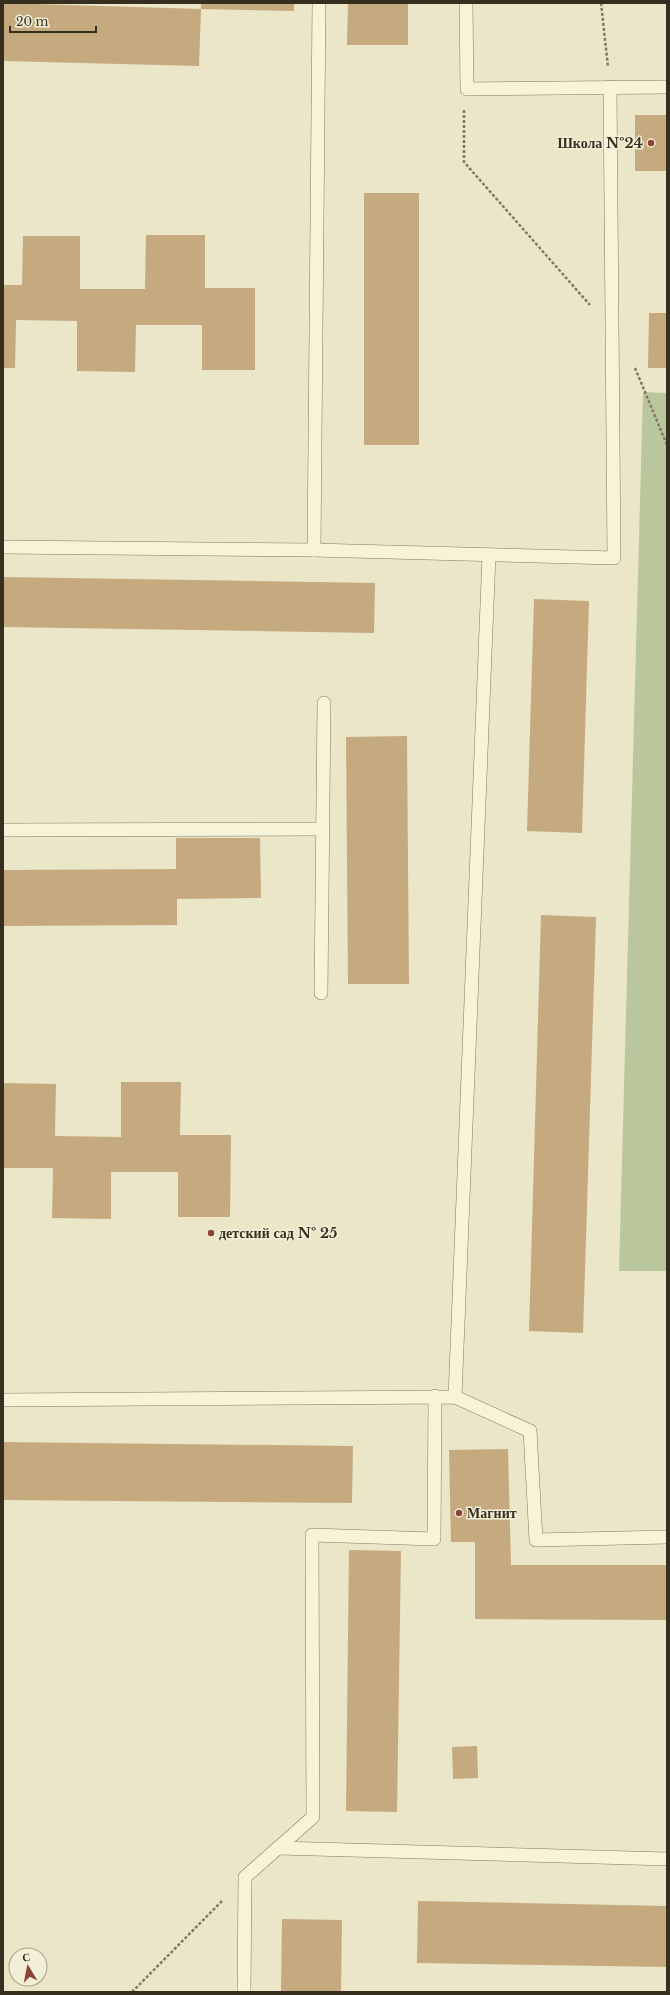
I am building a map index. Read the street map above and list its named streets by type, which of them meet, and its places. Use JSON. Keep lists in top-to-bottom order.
{
  "places": ["Школа №24", "детский сад № 25", "Магнит"],
  "scale_bar": "20 m",
  "north": "top"
}
